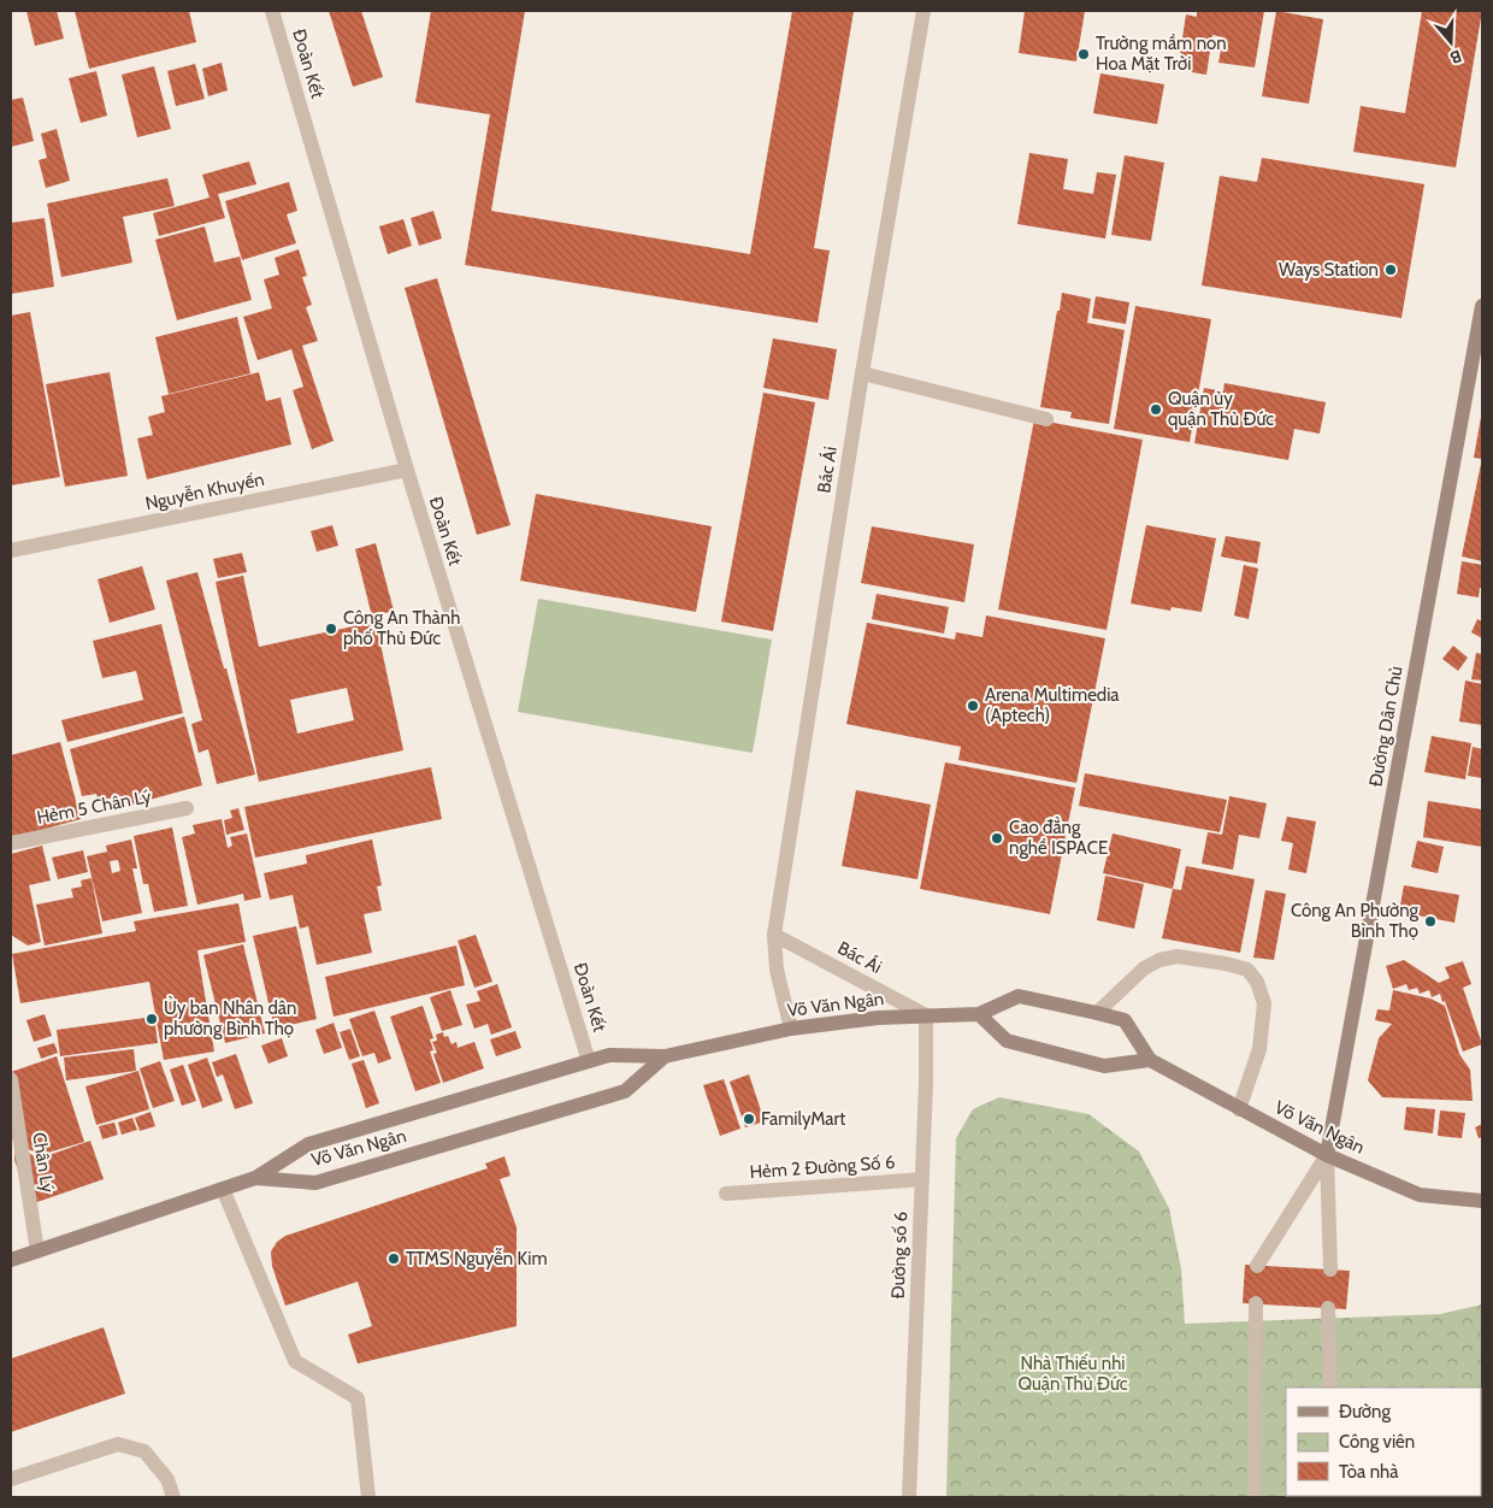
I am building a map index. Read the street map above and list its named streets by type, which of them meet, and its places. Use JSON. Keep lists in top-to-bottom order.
{
  "streets": {
    "main road": ["Đường Dân Chủ", "Võ Văn Ngân"],
    "street": [
      "Đoàn Kết",
      "Bác Ái",
      "Nguyễn Khuyến",
      "Hẻm 5 Chân Lý",
      "Chân Lý",
      "Hẻm 2 Đường Số 6",
      "Đường số 6"
    ]
  },
  "crossings": [
    ["Đoàn Kết", "Nguyễn Khuyến"],
    ["Đoàn Kết", "Võ Văn Ngân"],
    ["Bác Ái", "Võ Văn Ngân"],
    ["Bác Ái", "Đường số 6"],
    ["Đường Dân Chủ", "Võ Văn Ngân"],
    ["Võ Văn Ngân", "Đường số 6"],
    ["Hẻm 2 Đường Số 6", "Đường số 6"]
  ],
  "parks": ["Nhà Thiếu nhi Quận Thủ Đức"],
  "places": [
    "Trường mầm non Hoa Mặt Trời",
    "Ways Station",
    "Quận ủy quận Thủ Đức",
    "Công An Thành phố Thủ Đức",
    "Arena Multimedia (Aptech)",
    "Cao đẳng nghề ISPACE",
    "Công An Phường Bình Thọ",
    "Ủy ban Nhân dân phường Bình Thọ",
    "FamilyMart",
    "TTMS Nguyễn Kim"
  ],
  "legend": ["Đường", "Công viên", "Tòa nhà"],
  "north": "bottom"
}
